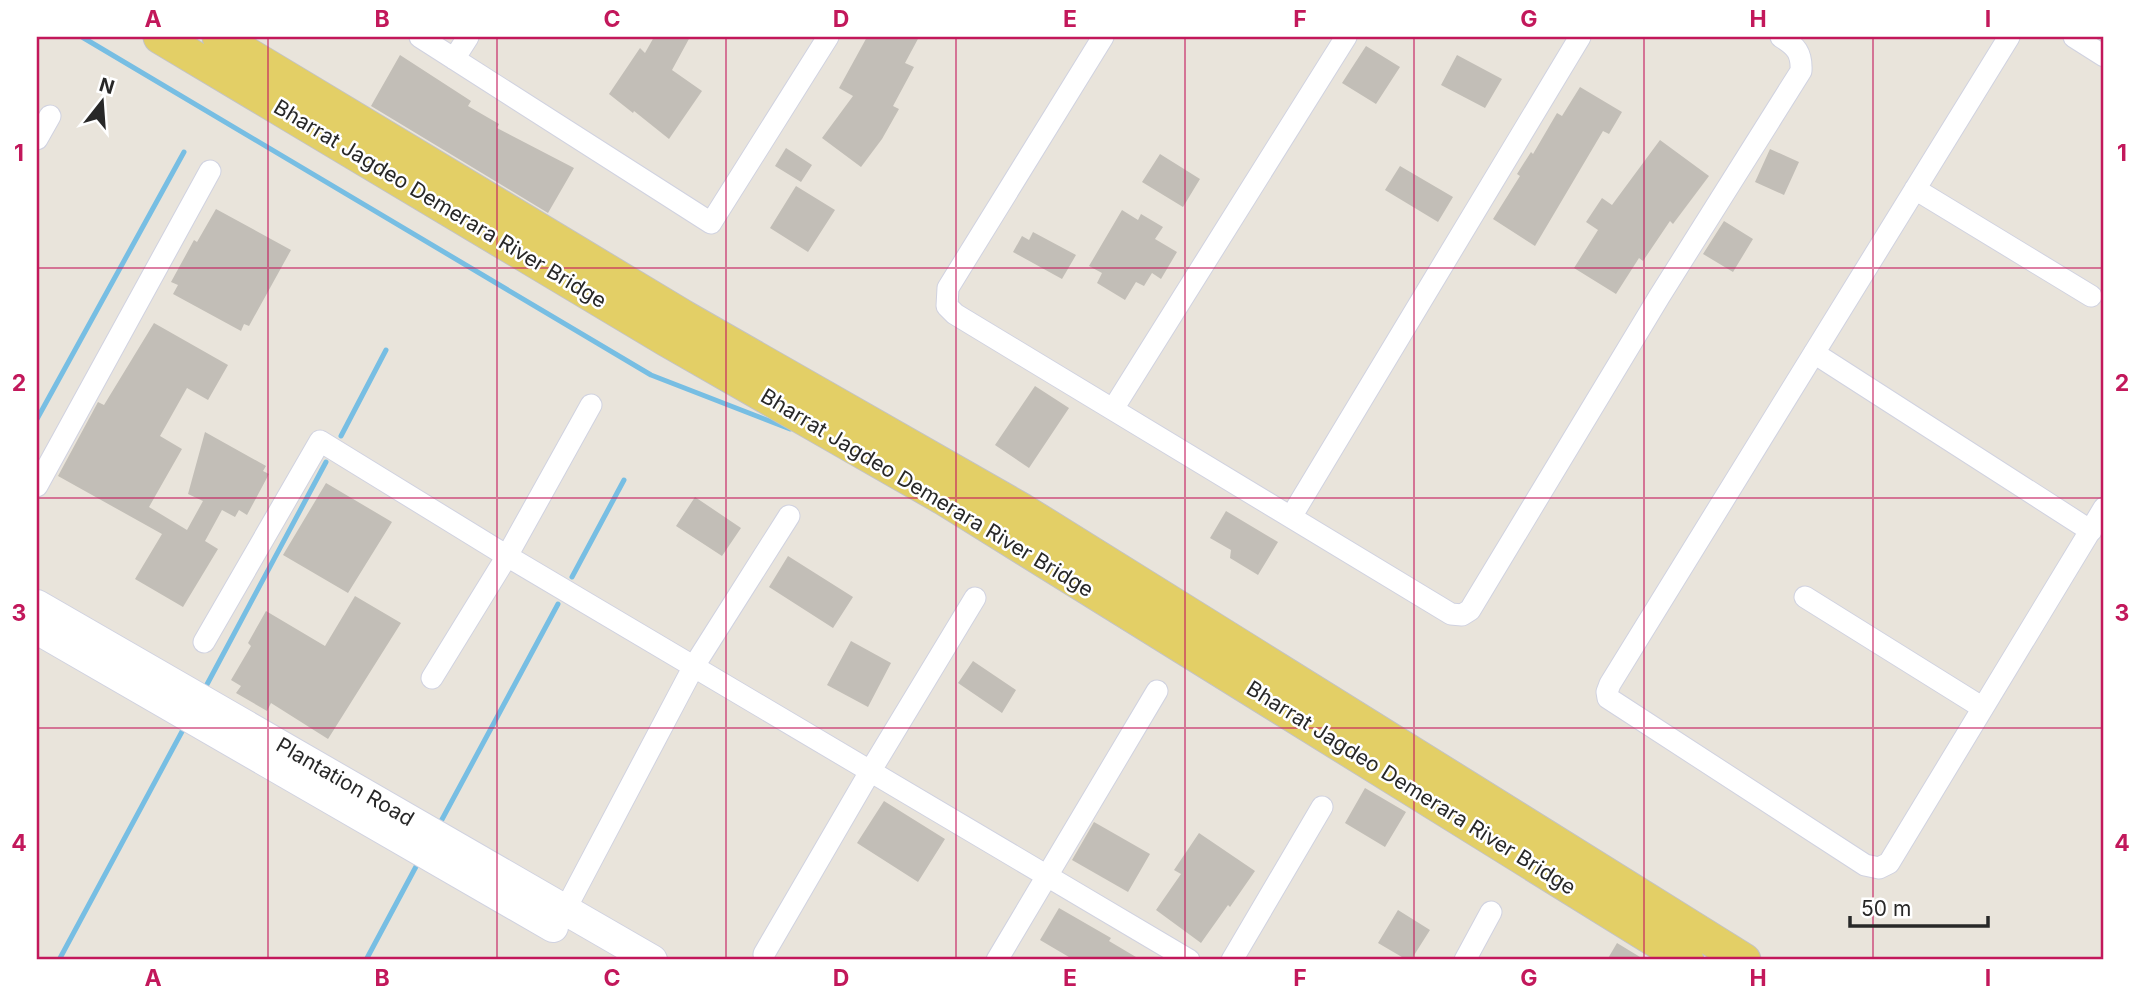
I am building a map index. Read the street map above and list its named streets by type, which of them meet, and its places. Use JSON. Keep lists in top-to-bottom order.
{
  "streets": {
    "main road": ["Bharrat Jagdeo Demerara River Bridge"],
    "street": ["Plantation Road"]
  },
  "scale_bar": "50 m",
  "north": "top",
  "grid": {
    "columns": [
      "A",
      "B",
      "C",
      "D",
      "E",
      "F",
      "G",
      "H",
      "I"
    ],
    "rows": [
      "1",
      "2",
      "3",
      "4"
    ]
  }
}
